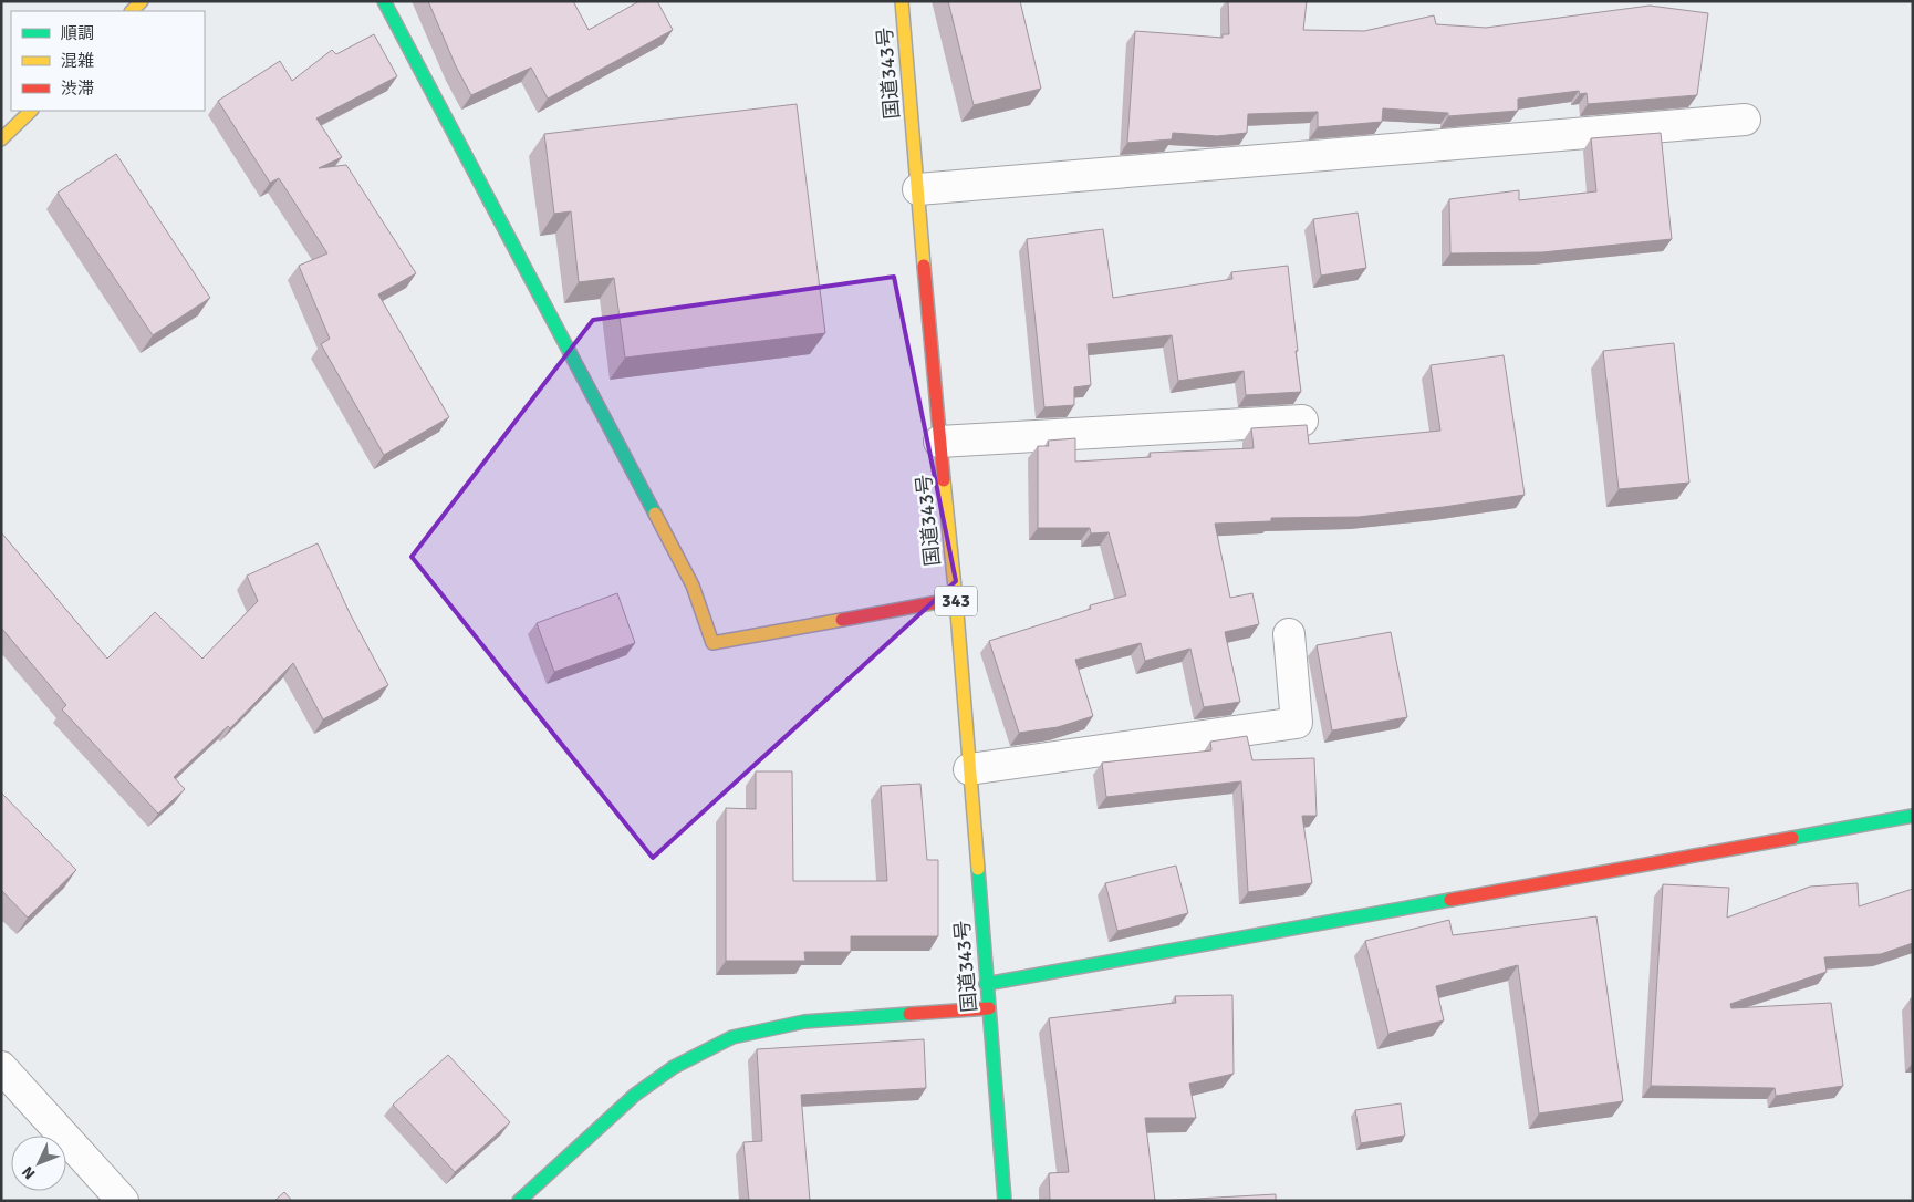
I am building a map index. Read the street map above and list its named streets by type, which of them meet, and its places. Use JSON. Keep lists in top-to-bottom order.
{
  "streets": {
    "main road": ["国道343号", "343"]
  },
  "legend": ["順調", "混雑", "渋滞"],
  "north": "bottom left"
}
